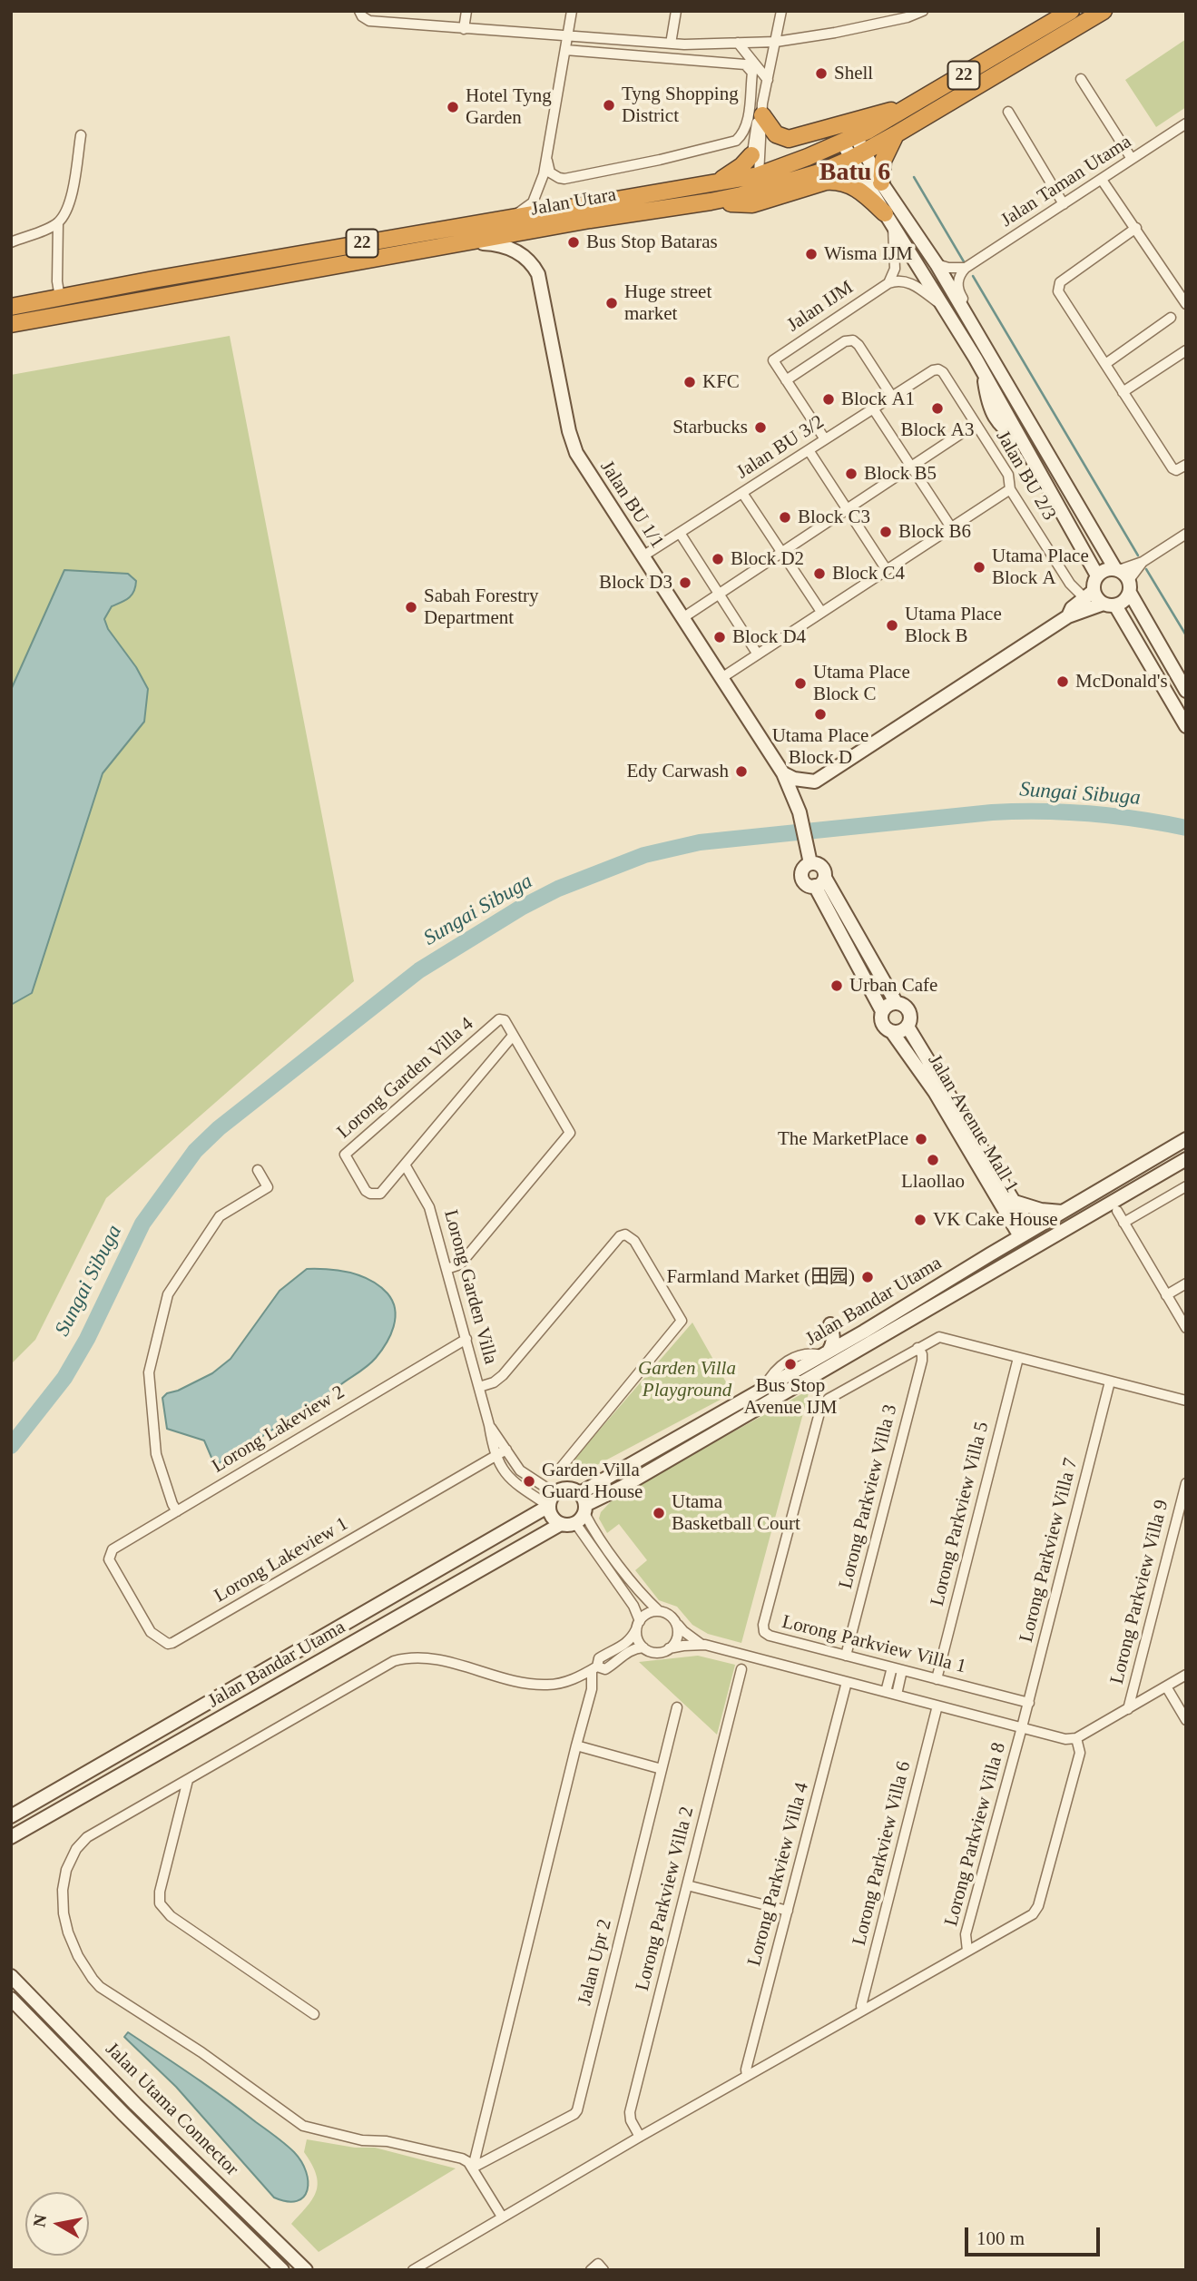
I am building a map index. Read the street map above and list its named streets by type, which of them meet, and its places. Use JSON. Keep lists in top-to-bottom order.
{
  "streets": {
    "highway": ["22", "Jalan Utara"],
    "street": [
      "Jalan Taman Utama",
      "Jalan IJM",
      "Jalan BU 3/2",
      "Jalan BU 2/3",
      "Jalan BU 1/1",
      "Lorong Garden Villa 4",
      "Jalan Avenue Mall 1",
      "Lorong Garden Villa",
      "Jalan Bandar Utama",
      "Lorong Lakeview 2",
      "Lorong Parkview Villa 3",
      "Lorong Parkview Villa 5",
      "Lorong Parkview Villa 7",
      "Lorong Lakeview 1",
      "Lorong Parkview Villa 9",
      "Lorong Parkview Villa 1",
      "Lorong Parkview Villa 8",
      "Lorong Parkview Villa 6",
      "Lorong Parkview Villa 4",
      "Lorong Parkview Villa 2",
      "Jalan Upr 2",
      "Jalan Utama Connector"
    ]
  },
  "crossings": [
    ["22", "Jalan Utara"],
    ["Jalan Utara", "Jalan BU 1/1"],
    ["Jalan BU 3/2", "Jalan BU 2/3"],
    ["Jalan BU 3/2", "Jalan BU 1/1"],
    ["Lorong Garden Villa 4", "Lorong Garden Villa"],
    ["Jalan Avenue Mall 1", "Jalan Bandar Utama"],
    ["Lorong Garden Villa", "Jalan Bandar Utama"],
    ["Lorong Garden Villa", "Lorong Lakeview 2"],
    ["Lorong Garden Villa", "Lorong Lakeview 1"],
    ["Lorong Lakeview 2", "Lorong Lakeview 1"],
    ["Lorong Parkview Villa 3", "Lorong Parkview Villa 1"],
    ["Lorong Parkview Villa 5", "Lorong Parkview Villa 1"],
    ["Lorong Parkview Villa 7", "Lorong Parkview Villa 1"],
    ["Lorong Parkview Villa 7", "Lorong Parkview Villa 8"]
  ],
  "districts": ["Batu 6"],
  "water": ["Sungai Sibuga"],
  "parks": ["Garden Villa Playground"],
  "places": [
    "Shell",
    "Tyng Shopping District",
    "Hotel Tyng Garden",
    "Bus Stop Bataras",
    "Wisma IJM",
    "Huge street market",
    "KFC",
    "Block A1",
    "Block A3",
    "Starbucks",
    "Block B5",
    "Block C3",
    "Block B6",
    "Block D2",
    "Utama Place Block A",
    "Block C4",
    "Block D3",
    "Sabah Forestry Department",
    "Utama Place Block B",
    "Block D4",
    "McDonald's",
    "Utama Place Block C",
    "Utama Place Block D",
    "Edy Carwash",
    "Urban Cafe",
    "The MarketPlace",
    "Llaollao",
    "VK Cake House",
    "Farmland Market (田园)",
    "Bus Stop Avenue IJM",
    "Garden Villa Guard House",
    "Utama Basketball Court"
  ],
  "scale_bar": "100 m",
  "north": "left"
}
